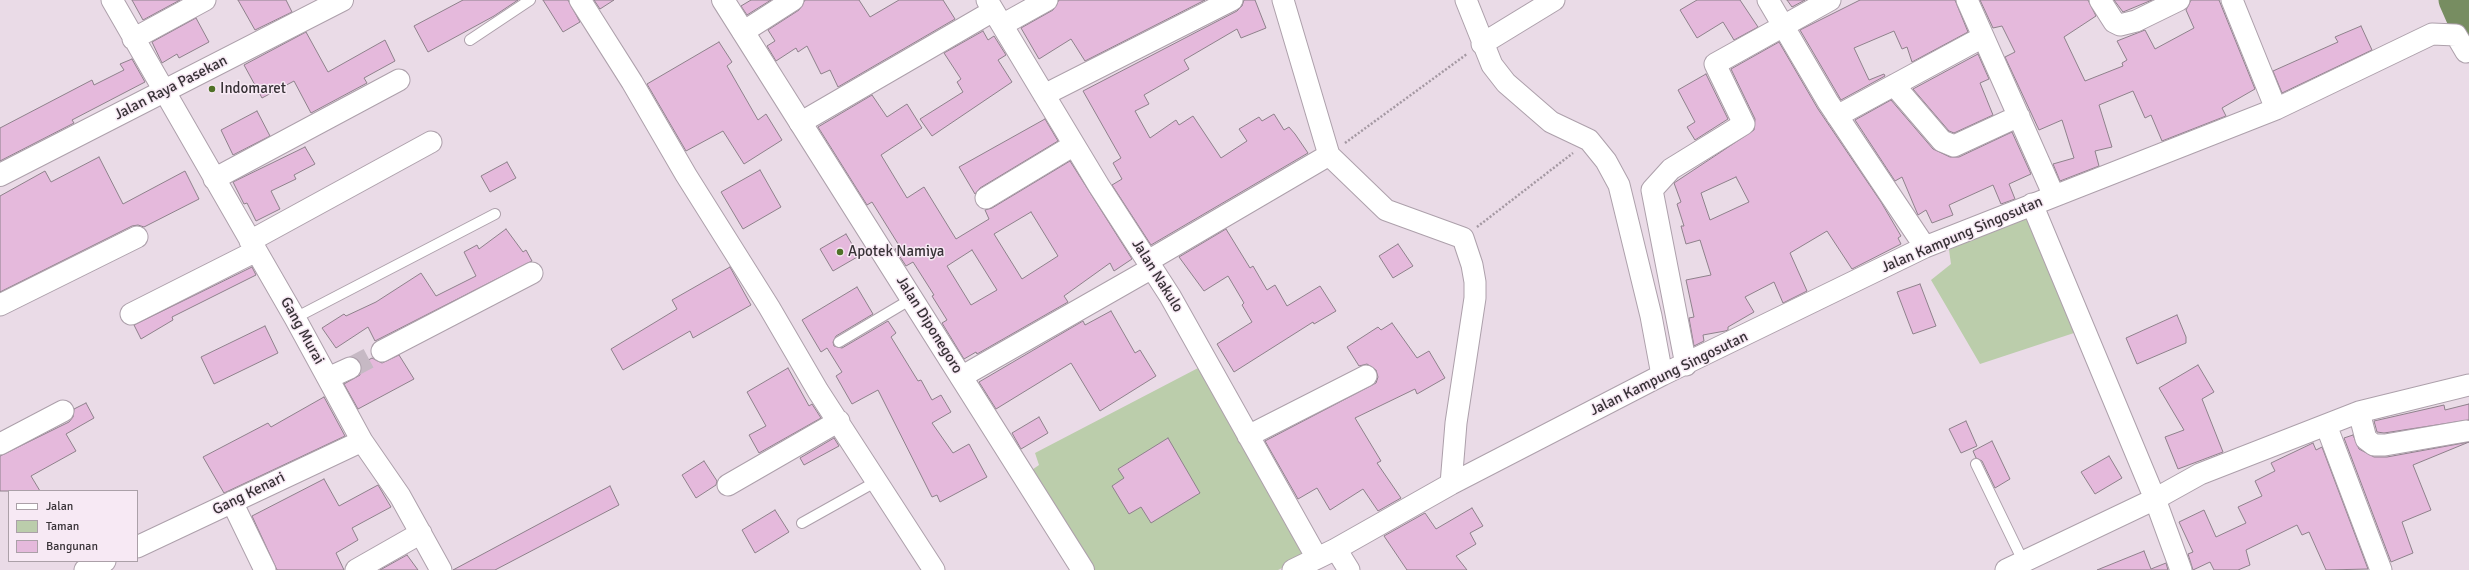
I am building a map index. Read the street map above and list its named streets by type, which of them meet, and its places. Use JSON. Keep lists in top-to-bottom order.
{
  "streets": {
    "street": [
      "Jalan Raya Pasekan",
      "Jalan Kampung Singosutan",
      "Jalan Nakulo",
      "Jalan Diponegoro",
      "Gang Murai",
      "Gang Kenari"
    ]
  },
  "crossings": [
    ["Jalan Raya Pasekan", "Gang Murai"],
    ["Jalan Kampung Singosutan", "Jalan Nakulo"],
    ["Gang Murai", "Gang Kenari"]
  ],
  "places": ["Indomaret", "Apotek Namiya"],
  "legend": ["Jalan", "Taman", "Bangunan"]
}
